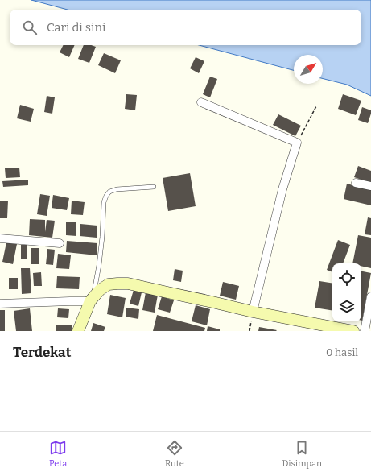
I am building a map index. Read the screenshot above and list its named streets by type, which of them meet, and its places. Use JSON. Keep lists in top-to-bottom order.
{
  "north": "top right",
  "page": {
    "search": "Cari di sini",
    "heading": ["Terdekat", "0 hasil"],
    "nav": ["Peta", "Rute", "Disimpan"]
  }
}
